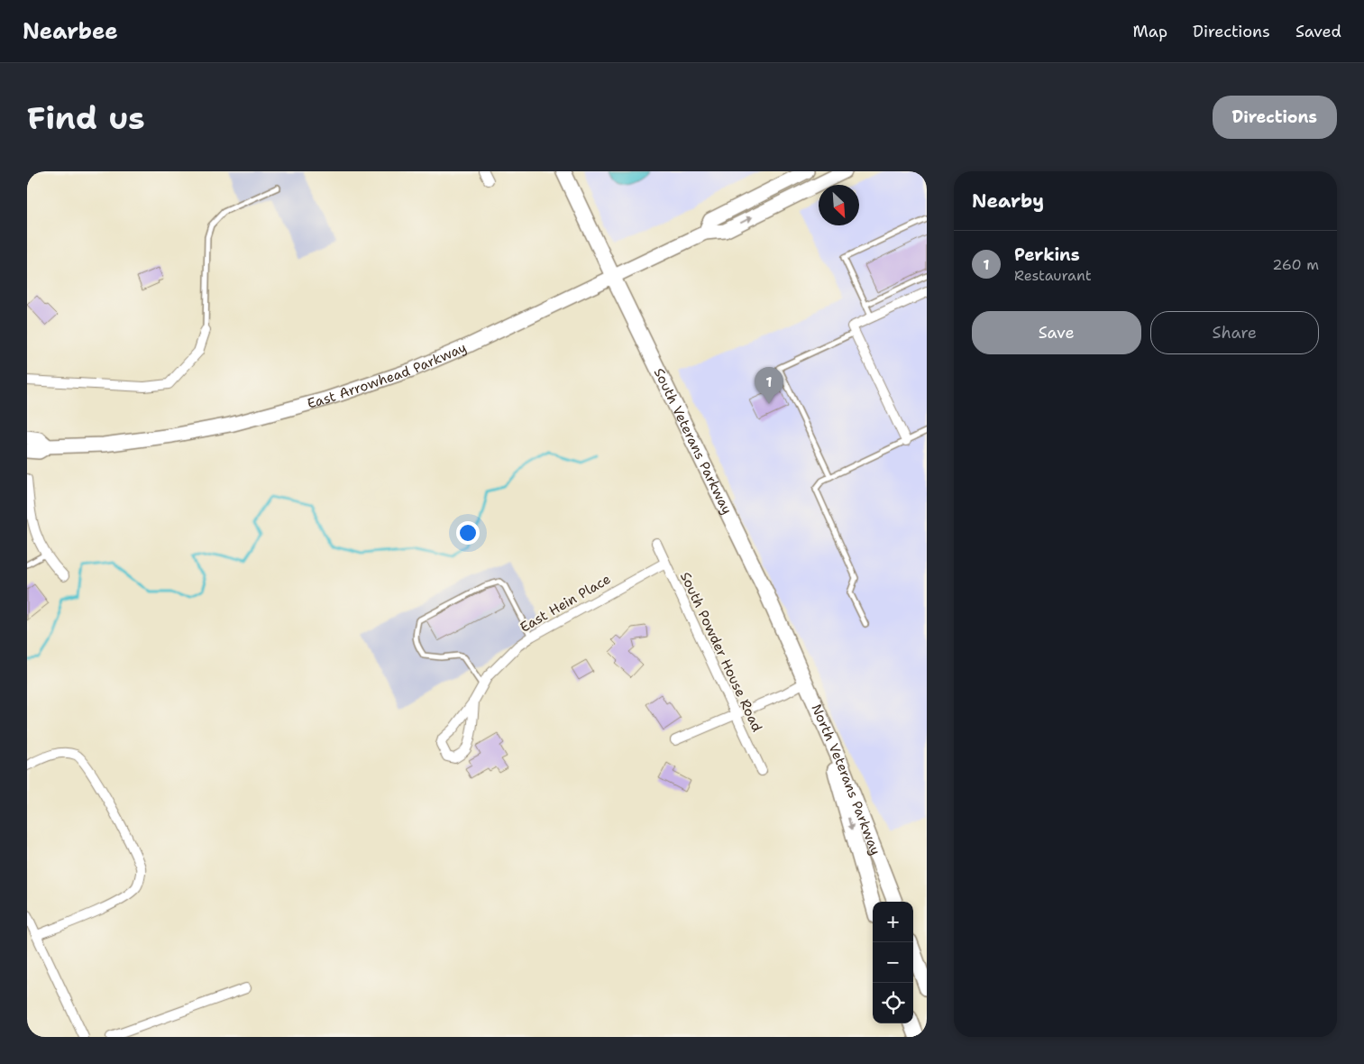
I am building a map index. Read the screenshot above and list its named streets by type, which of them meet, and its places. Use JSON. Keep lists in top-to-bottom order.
{
  "streets": {
    "highway": ["South Veterans Parkway", "North Veterans Parkway"],
    "main road": ["East Arrowhead Parkway"],
    "street": ["East Hein Place", "South Powder House Road"]
  },
  "crossings": [
    ["East Arrowhead Parkway", "South Veterans Parkway"],
    ["South Veterans Parkway", "North Veterans Parkway"],
    ["East Hein Place", "South Powder House Road"]
  ],
  "north": "bottom right",
  "page": {
    "header": "Nearbee",
    "nav": ["Map", "Directions", "Saved"],
    "buttons": [
      "Directions",
      ["Save", "Share"]
    ],
    "title": "Find us",
    "heading": "Nearby",
    "list": [
      {
        "mark": "1",
        "name": "Perkins",
        "note": "Restaurant",
        "value": "260 m"
      }
    ],
    "pins": "1",
    "map_buttons": ["+", "−"]
  }
}
